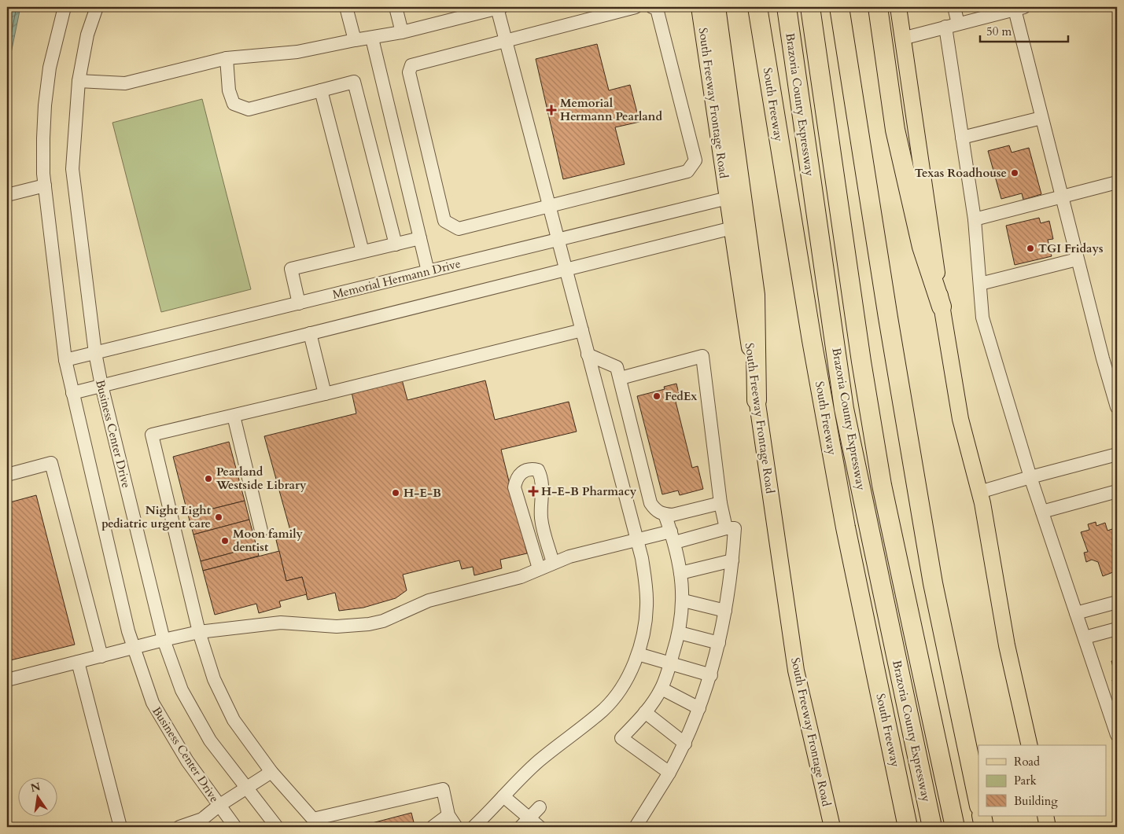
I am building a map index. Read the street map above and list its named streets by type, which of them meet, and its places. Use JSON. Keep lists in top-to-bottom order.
{
  "streets": {
    "highway": ["South Freeway", "Brazoria County Expressway"],
    "main road": ["South Freeway Frontage Road"],
    "street": ["Memorial Hermann Drive", "Business Center Drive"]
  },
  "crossings": [
    ["South Freeway Frontage Road", "Memorial Hermann Drive"],
    ["Memorial Hermann Drive", "Business Center Drive"]
  ],
  "places": {
    "health": ["Memorial Hermann Pearland", "H-E-B Pharmacy"],
    "other": [
      "Texas Roadhouse",
      "TGI Fridays",
      "FedEx",
      "Pearland Westside Library",
      "H-E-B",
      "Night Light pediatric urgent care",
      "Moon family dentist"
    ]
  },
  "legend": ["Road", "Park", "Building"],
  "scale_bar": "50 m",
  "north": "top"
}
